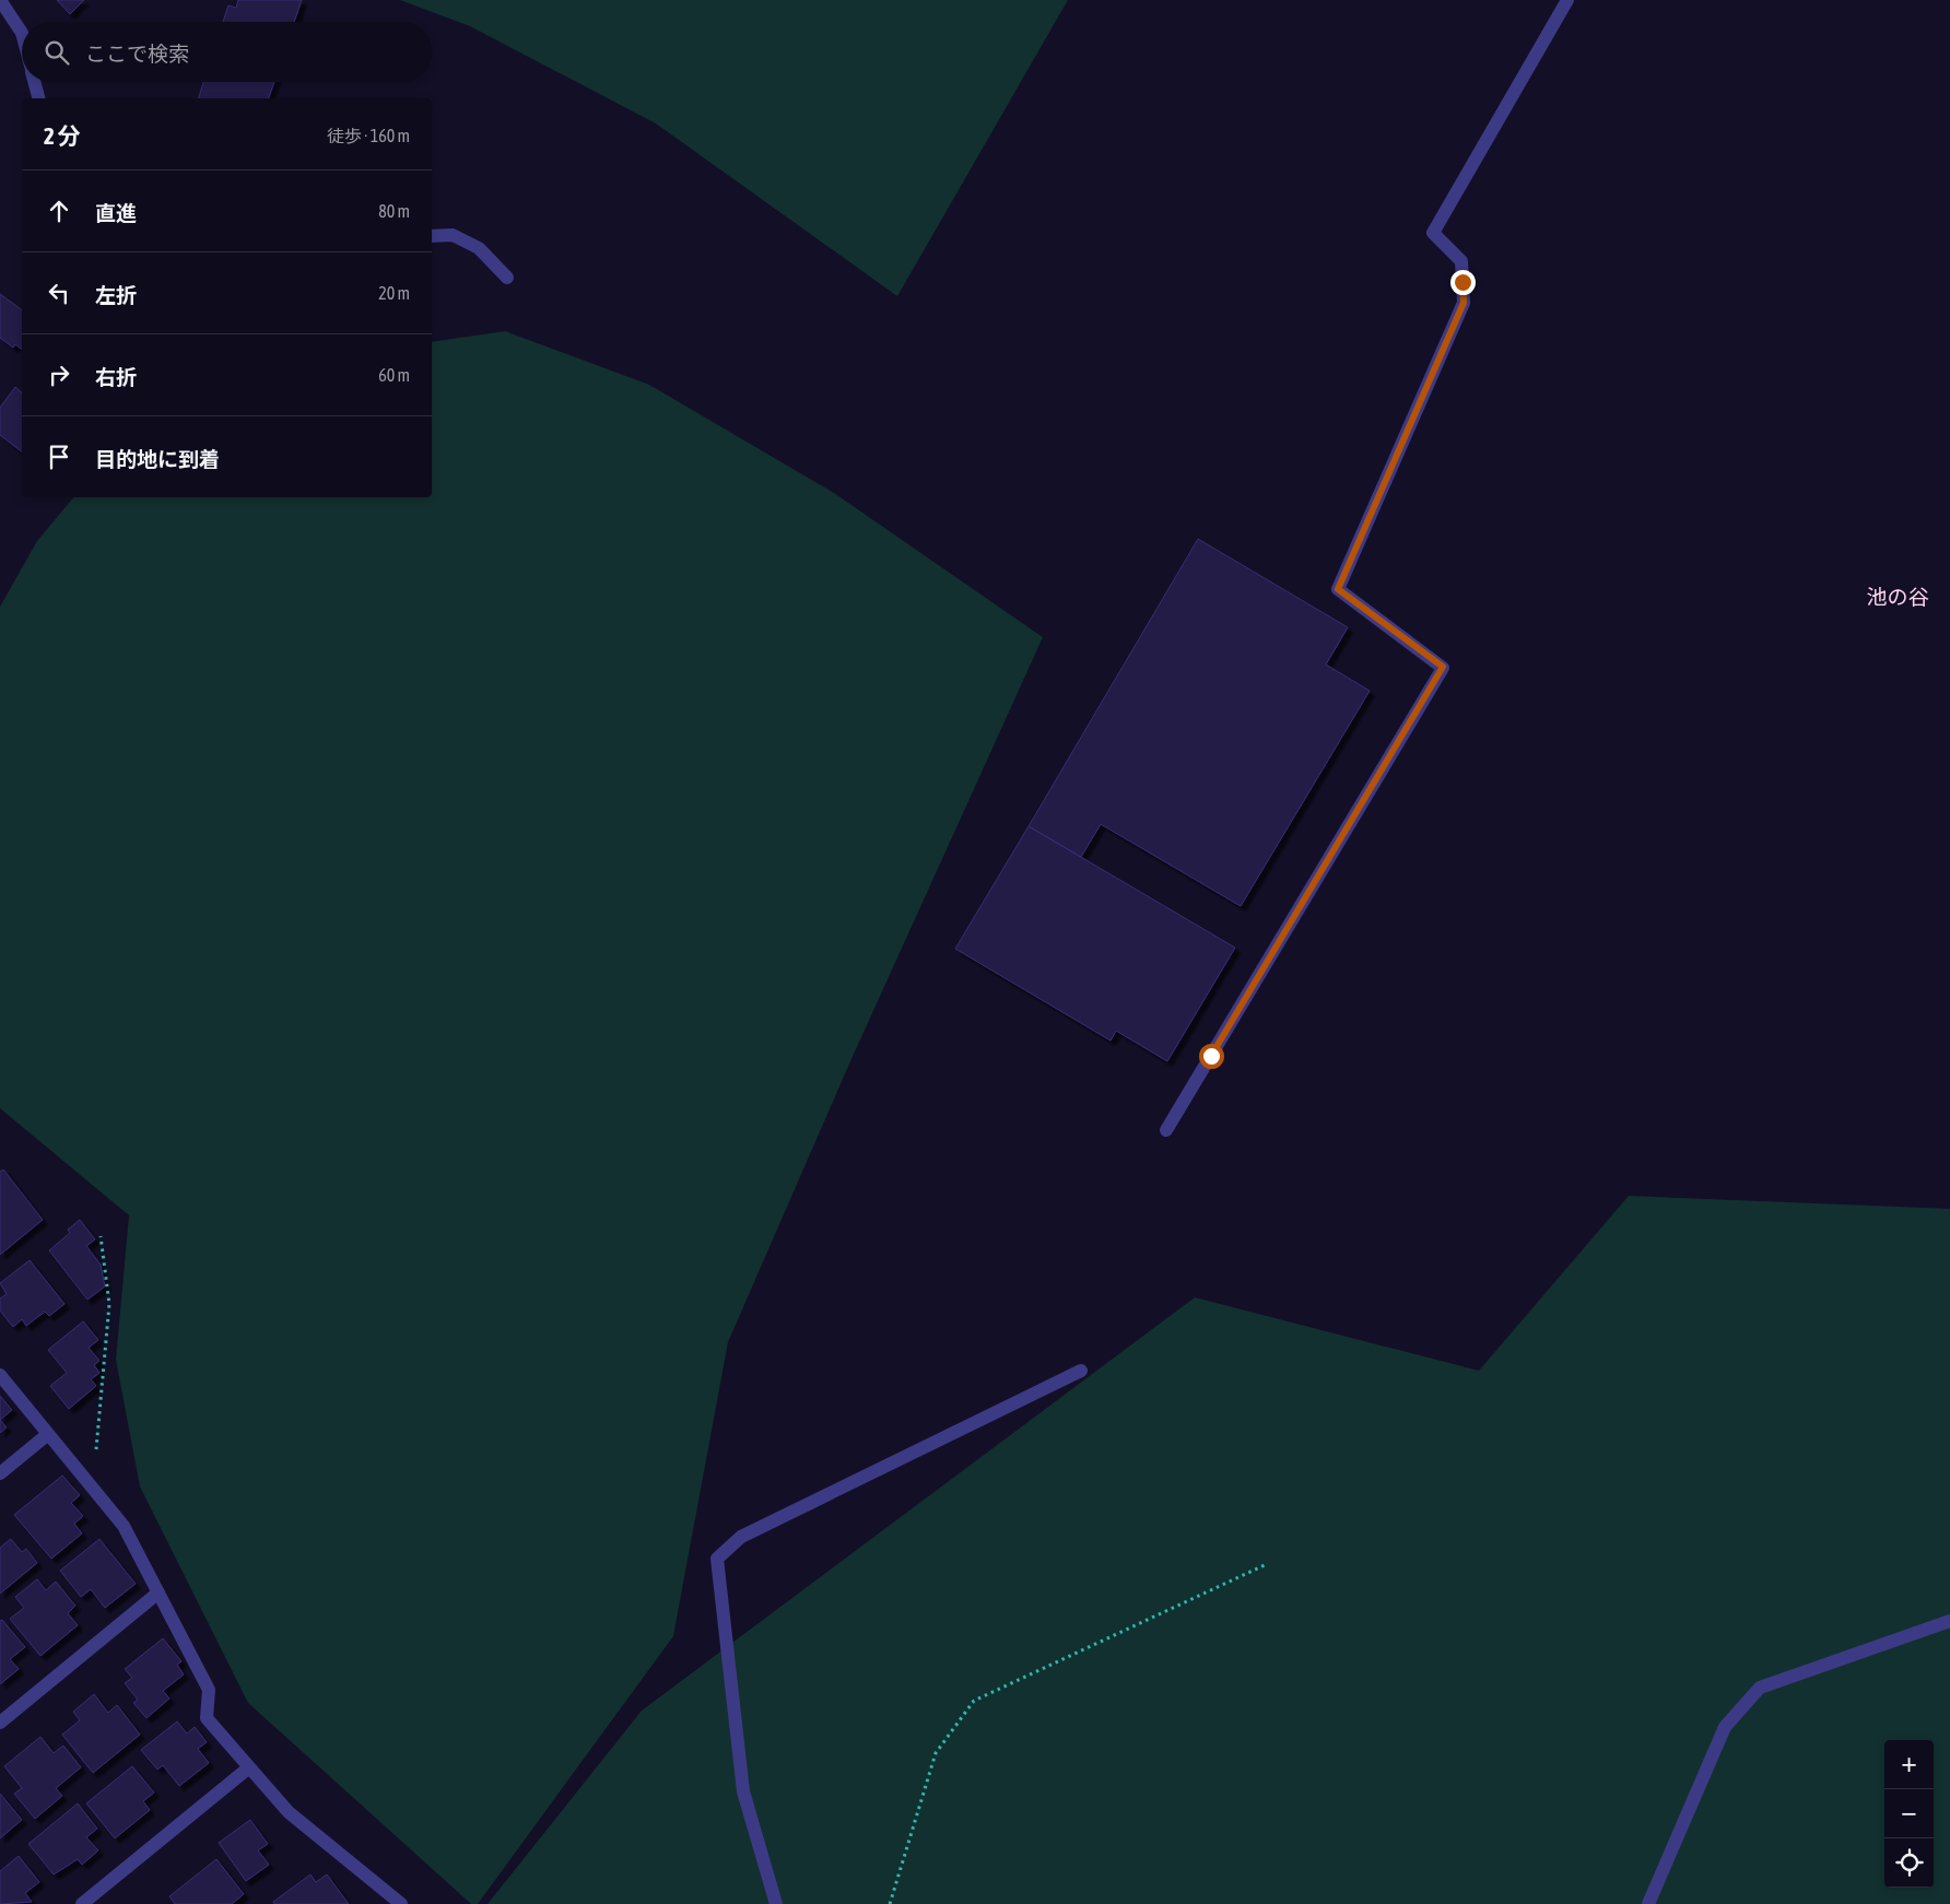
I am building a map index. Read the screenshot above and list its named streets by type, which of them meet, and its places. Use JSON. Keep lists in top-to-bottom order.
{
  "districts": ["池の谷"],
  "page": {
    "search": "ここで検索",
    "heading": ["2 分", "徒歩 · 160 m"],
    "list": [
      ["直進", "80 m"],
      ["左折", "20 m"],
      ["右折", "60 m"],
      "目的地に到着"
    ],
    "map_buttons": ["+", "−"]
  }
}
